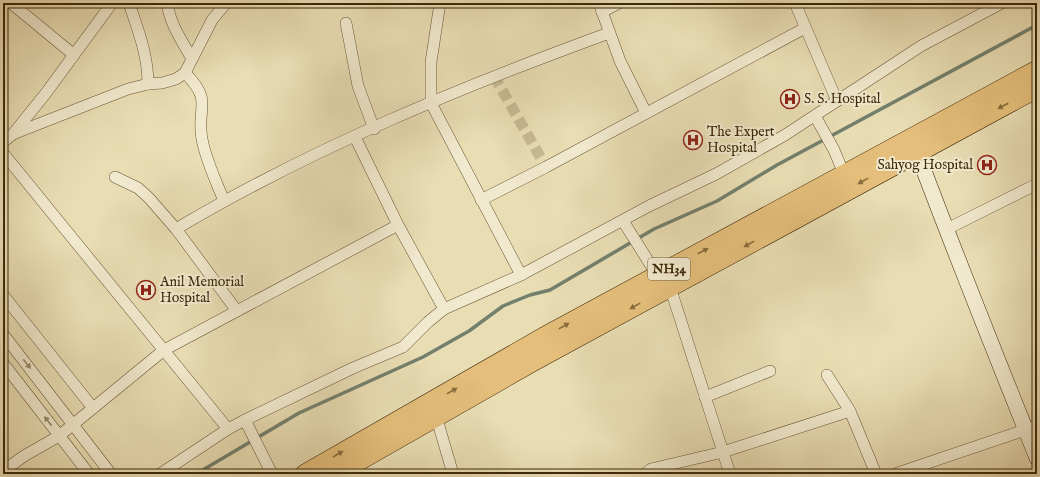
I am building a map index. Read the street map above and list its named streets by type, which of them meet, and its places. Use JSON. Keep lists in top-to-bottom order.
{
  "streets": {
    "highway": ["NH34"]
  },
  "places": {
    "hospital": [
      "S. S. Hospital",
      "The Expert Hospital",
      "Sahyog Hospital",
      "Anil Memorial Hospital"
    ]
  }
}
